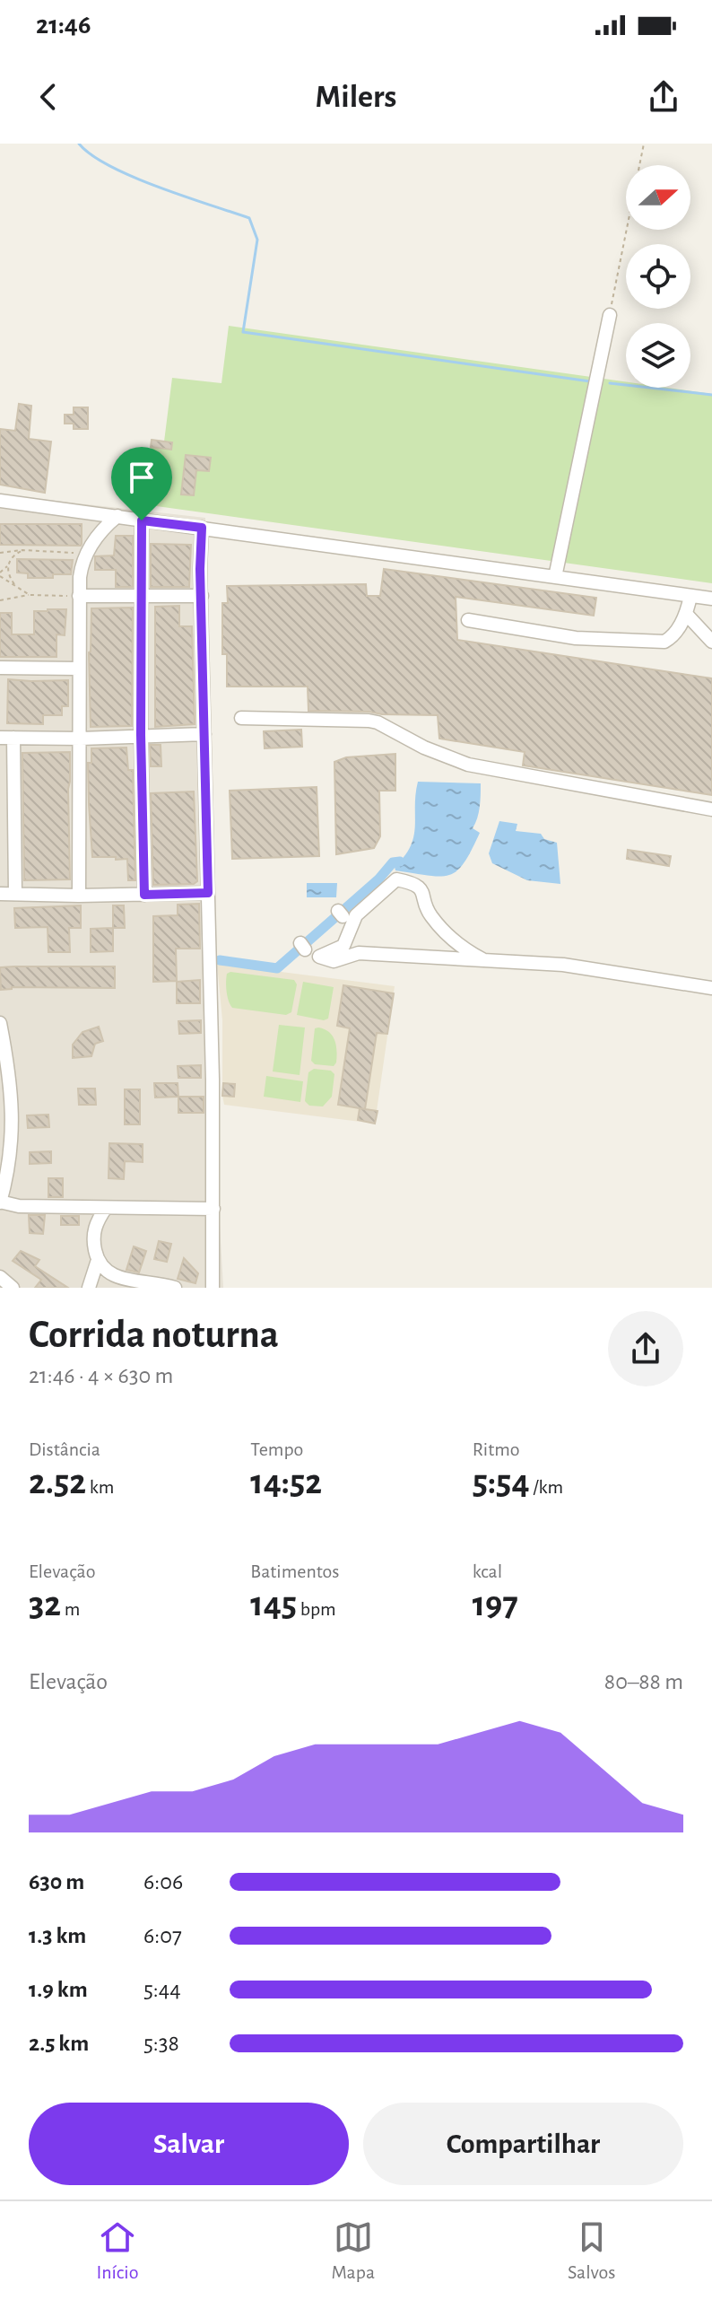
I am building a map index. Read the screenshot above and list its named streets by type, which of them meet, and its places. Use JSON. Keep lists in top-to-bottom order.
{
  "north": "right",
  "page": {
    "status": "21:46",
    "header": "Milers",
    "heading": ["Corrida noturna", "21:46 · 4 × 630 m"],
    "stats": [
      ["Distância", "2.52 km"],
      ["Tempo", "14:52"],
      ["Ritmo", "5:54 /km"],
      ["Elevação", "32 m"],
      ["Batimentos", "145 bpm"],
      ["kcal", "197"]
    ],
    "chart": ["Elevação", "80–88 m"],
    "list": [
      {
        "name": "630 m",
        "note": "6:06"
      },
      {
        "name": "1.3 km",
        "note": "6:07"
      },
      {
        "name": "1.9 km",
        "note": "5:44"
      },
      {
        "name": "2.5 km",
        "note": "5:38"
      }
    ],
    "buttons": ["Salvar", "Compartilhar"],
    "tabs": ["Início", "Mapa", "Salvos"]
  }
}
